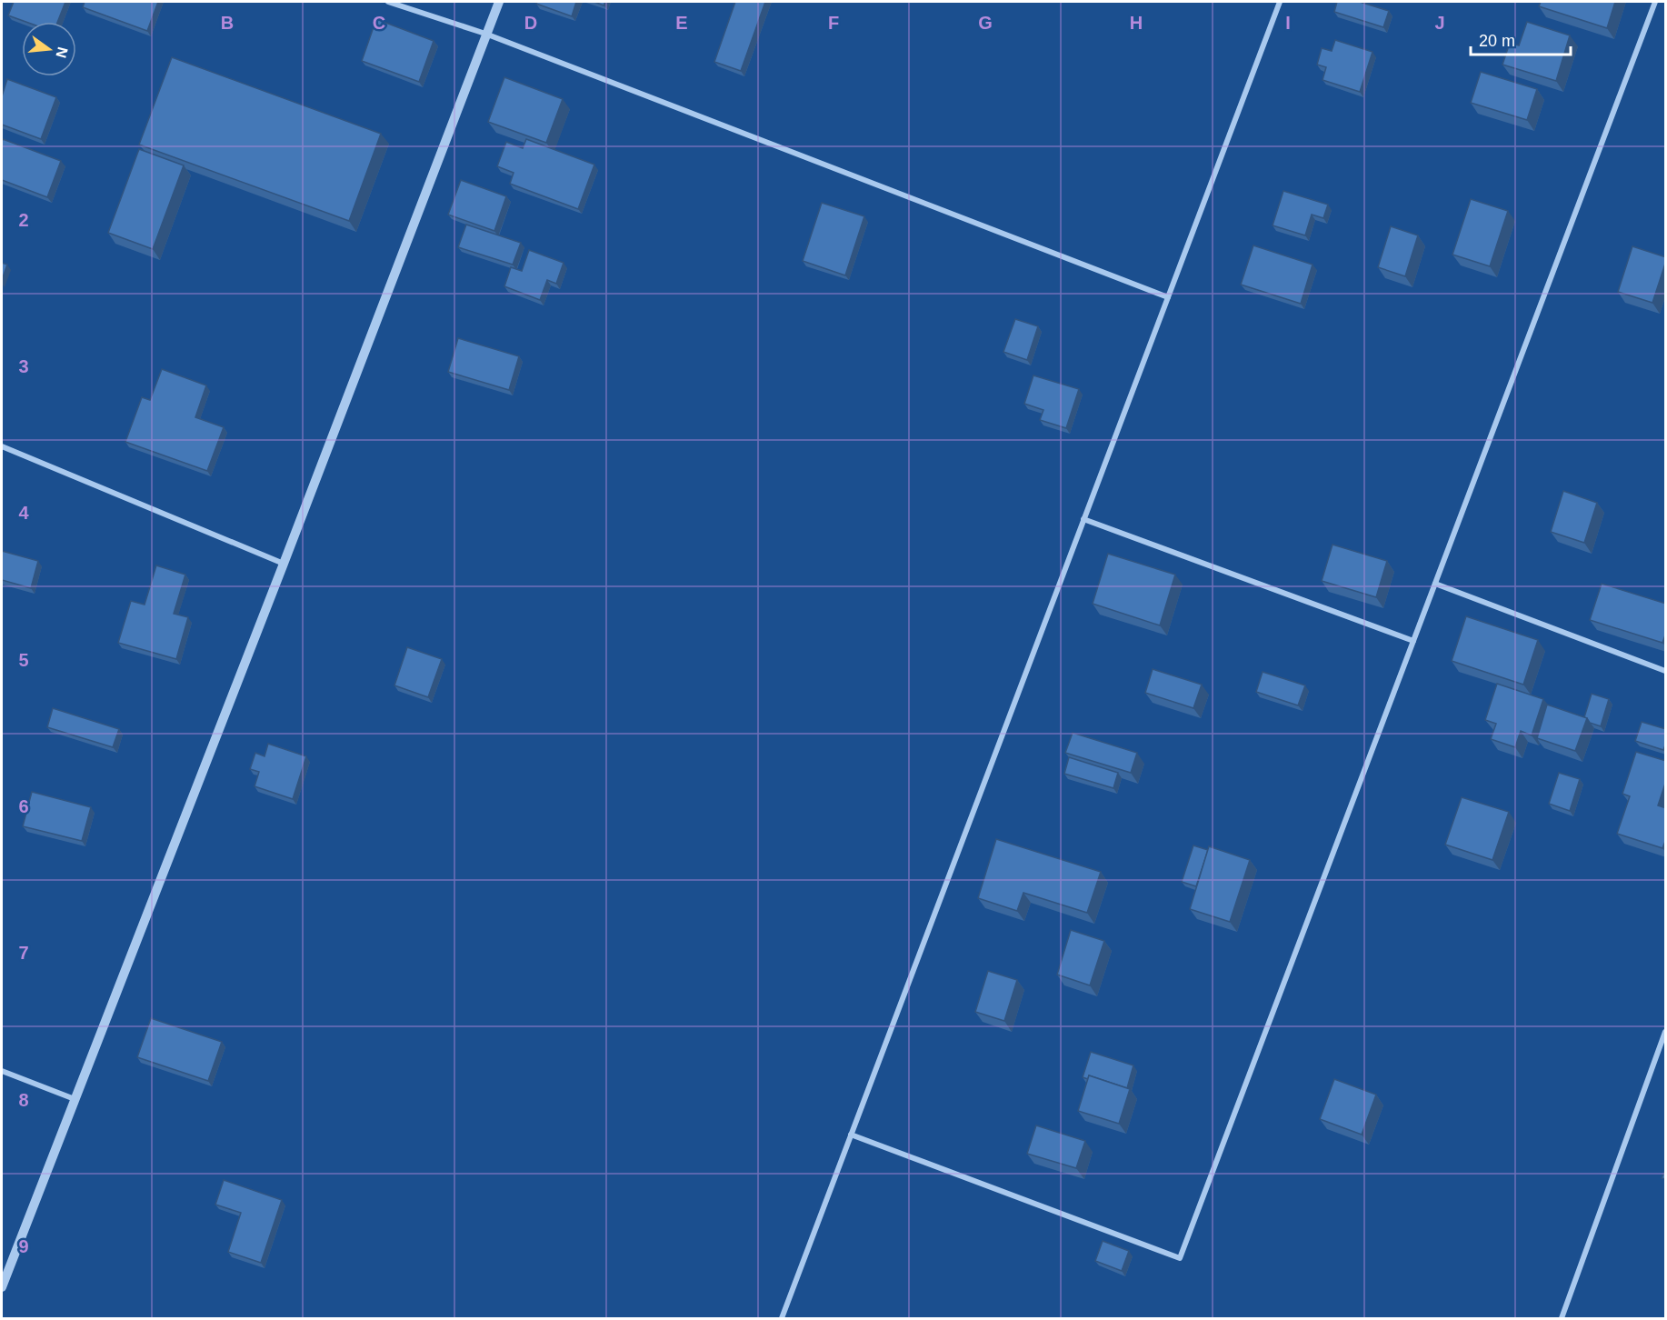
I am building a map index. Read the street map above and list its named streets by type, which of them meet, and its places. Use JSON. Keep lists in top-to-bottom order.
{
  "scale_bar": "20 m",
  "north": "right",
  "grid": {
    "columns": [
      "B",
      "C",
      "D",
      "E",
      "F",
      "G",
      "H",
      "I",
      "J"
    ],
    "rows": [
      "2",
      "3",
      "4",
      "5",
      "6",
      "7",
      "8",
      "9"
    ]
  }
}
